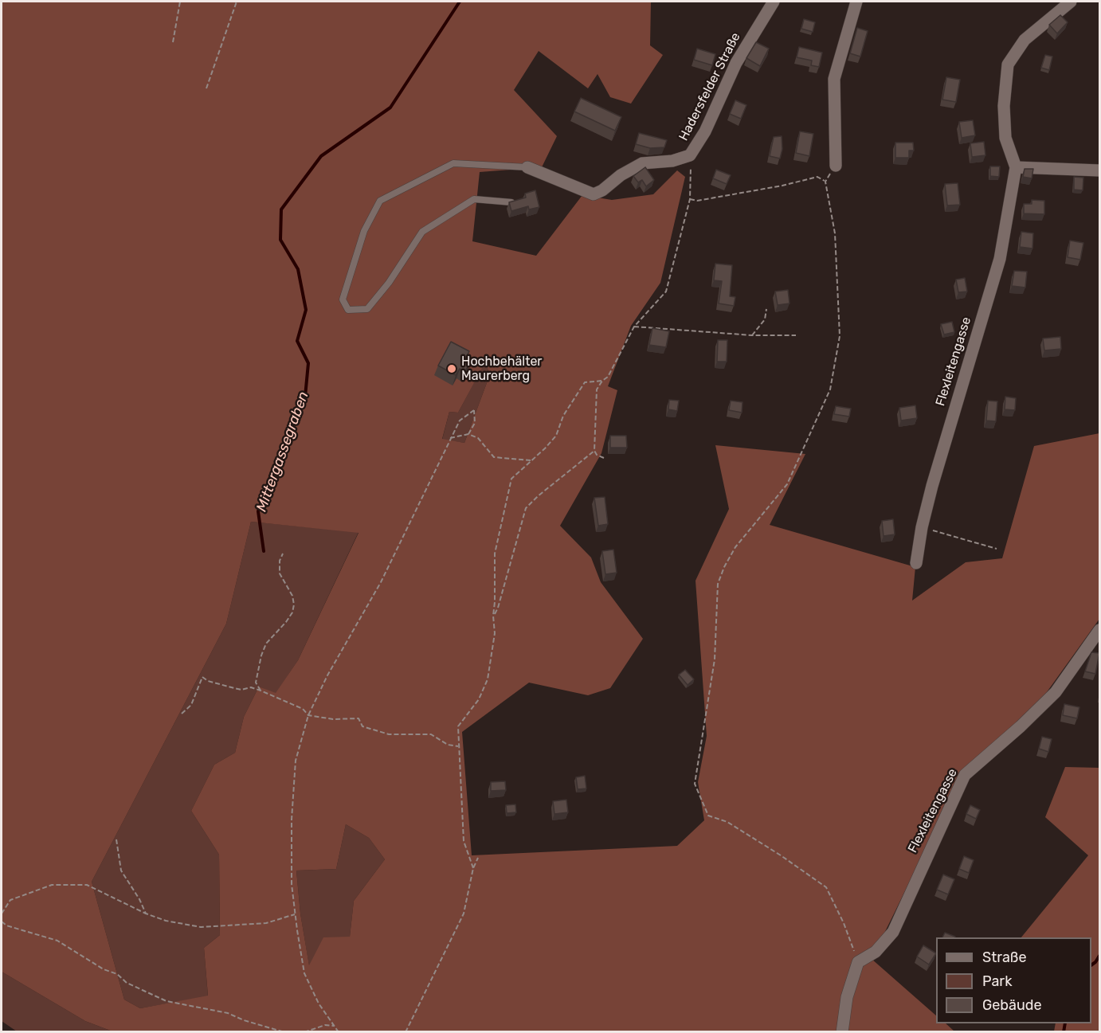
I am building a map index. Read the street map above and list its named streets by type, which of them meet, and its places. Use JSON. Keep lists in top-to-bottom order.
{
  "streets": {
    "street": ["Hadersfelder Straße", "Flexleitengasse"]
  },
  "water": ["Mittergassegraben"],
  "places": ["Hochbehälter Maurerberg"],
  "legend": ["Straße", "Park", "Gebäude"]
}
